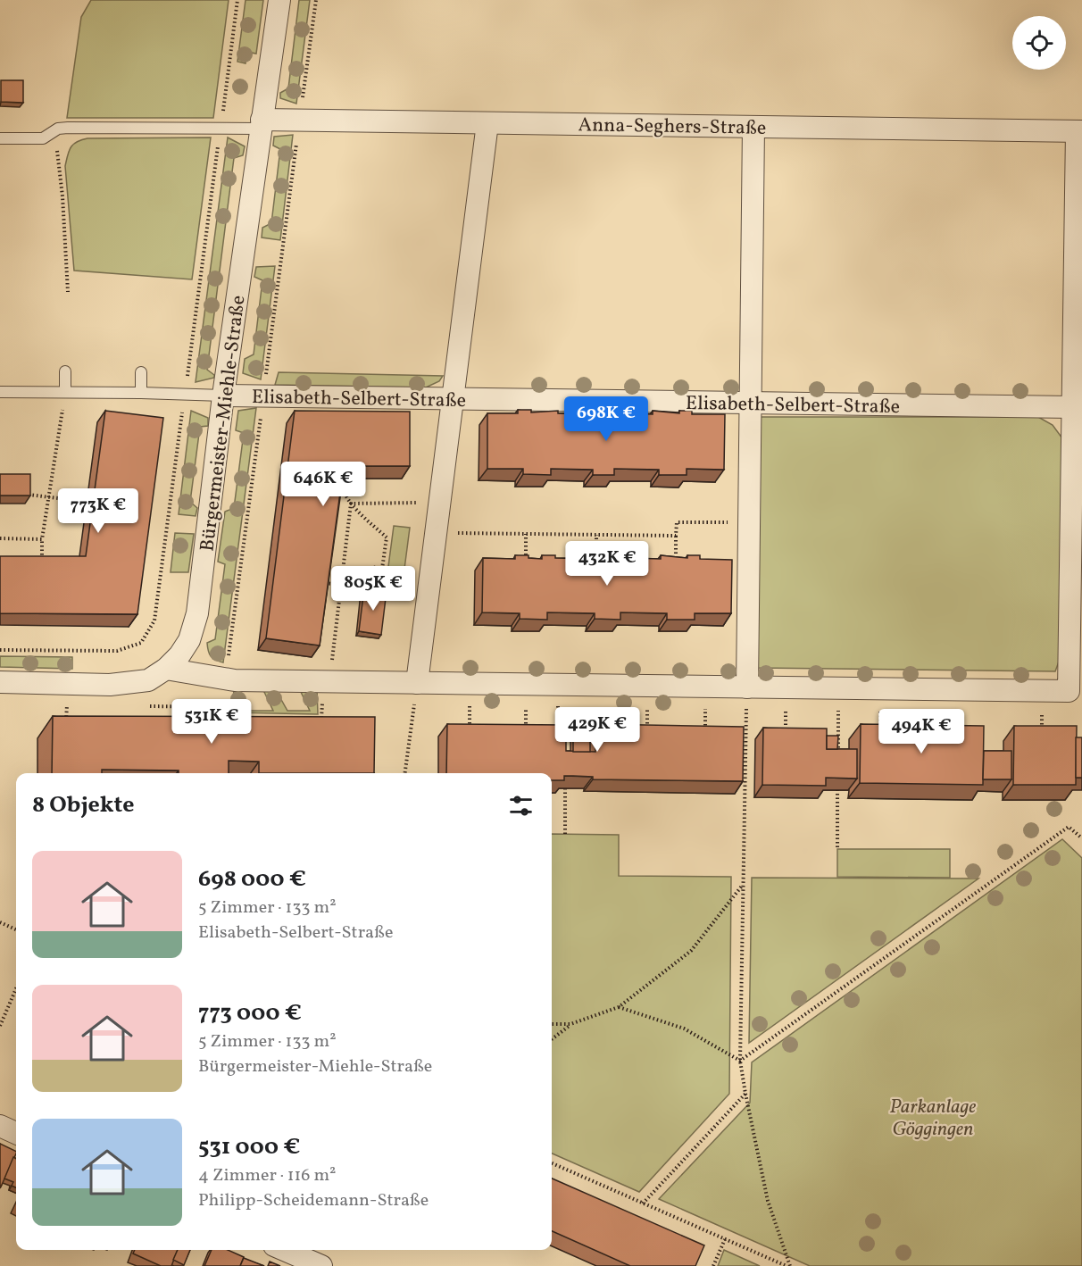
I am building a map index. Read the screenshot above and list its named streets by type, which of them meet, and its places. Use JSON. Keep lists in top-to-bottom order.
{
  "streets": {
    "street": ["Anna-Seghers-Straße", "Elisabeth-Selbert-Straße", "Bürgermeister-Miehle-Straße"]
  },
  "crossings": [
    ["Anna-Seghers-Straße", "Bürgermeister-Miehle-Straße"],
    ["Elisabeth-Selbert-Straße", "Bürgermeister-Miehle-Straße"]
  ],
  "parks": ["Parkanlage Göggingen"],
  "page": {
    "price": [
      "698K €",
      "646K €",
      "773K €",
      "432K €",
      "805K €",
      "531K €",
      "429K €",
      "494K €"
    ],
    "heading": "8 Objekte",
    "list": [
      {
        "name": "698 000 €",
        "note": "5 Zimmer · 133 m² · Elisabeth-Selbert-Straße"
      },
      {
        "name": "773 000 €",
        "note": "5 Zimmer · 133 m² · Bürgermeister-Miehle-Straße"
      },
      {
        "name": "531 000 €",
        "note": "4 Zimmer · 116 m² · Philipp-Scheidemann-Straße"
      }
    ]
  }
}
